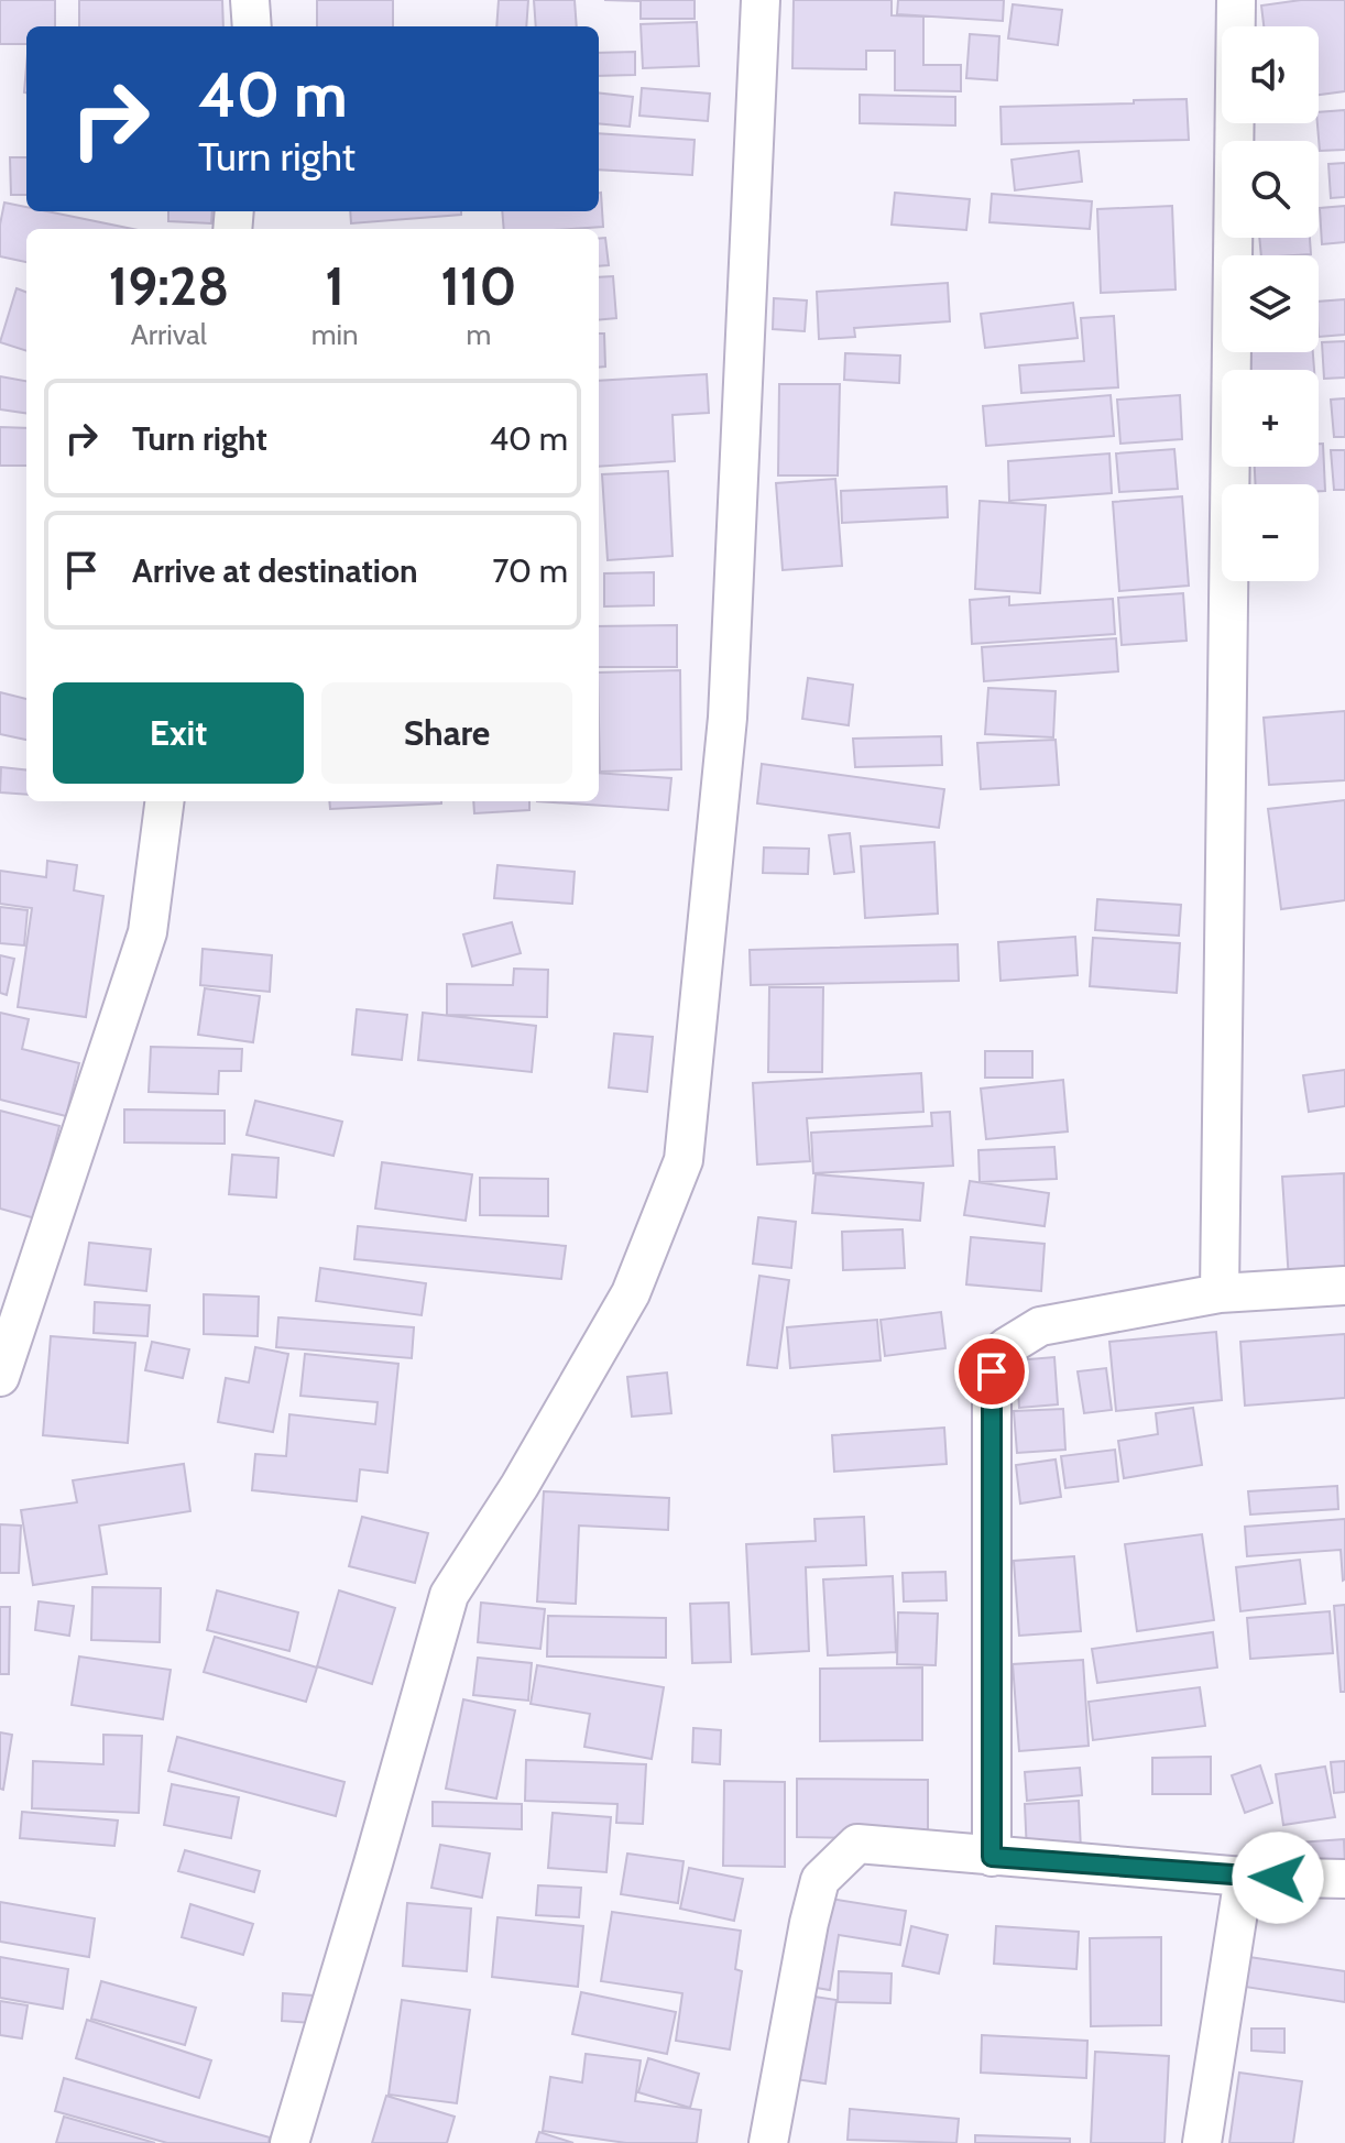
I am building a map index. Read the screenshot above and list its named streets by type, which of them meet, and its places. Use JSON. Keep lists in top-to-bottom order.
{
  "page": {
    "map_buttons": ["+", "−"],
    "turn": ["40 m", "Turn right"],
    "eta": [
      "19:28",
      "Arrival",
      "1",
      "min",
      "110",
      "m"
    ],
    "list": [
      {
        "name": "Turn right",
        "value": "40 m"
      },
      {
        "name": "Arrive at destination",
        "value": "70 m"
      }
    ],
    "buttons": ["Exit", "Share"]
  }
}
